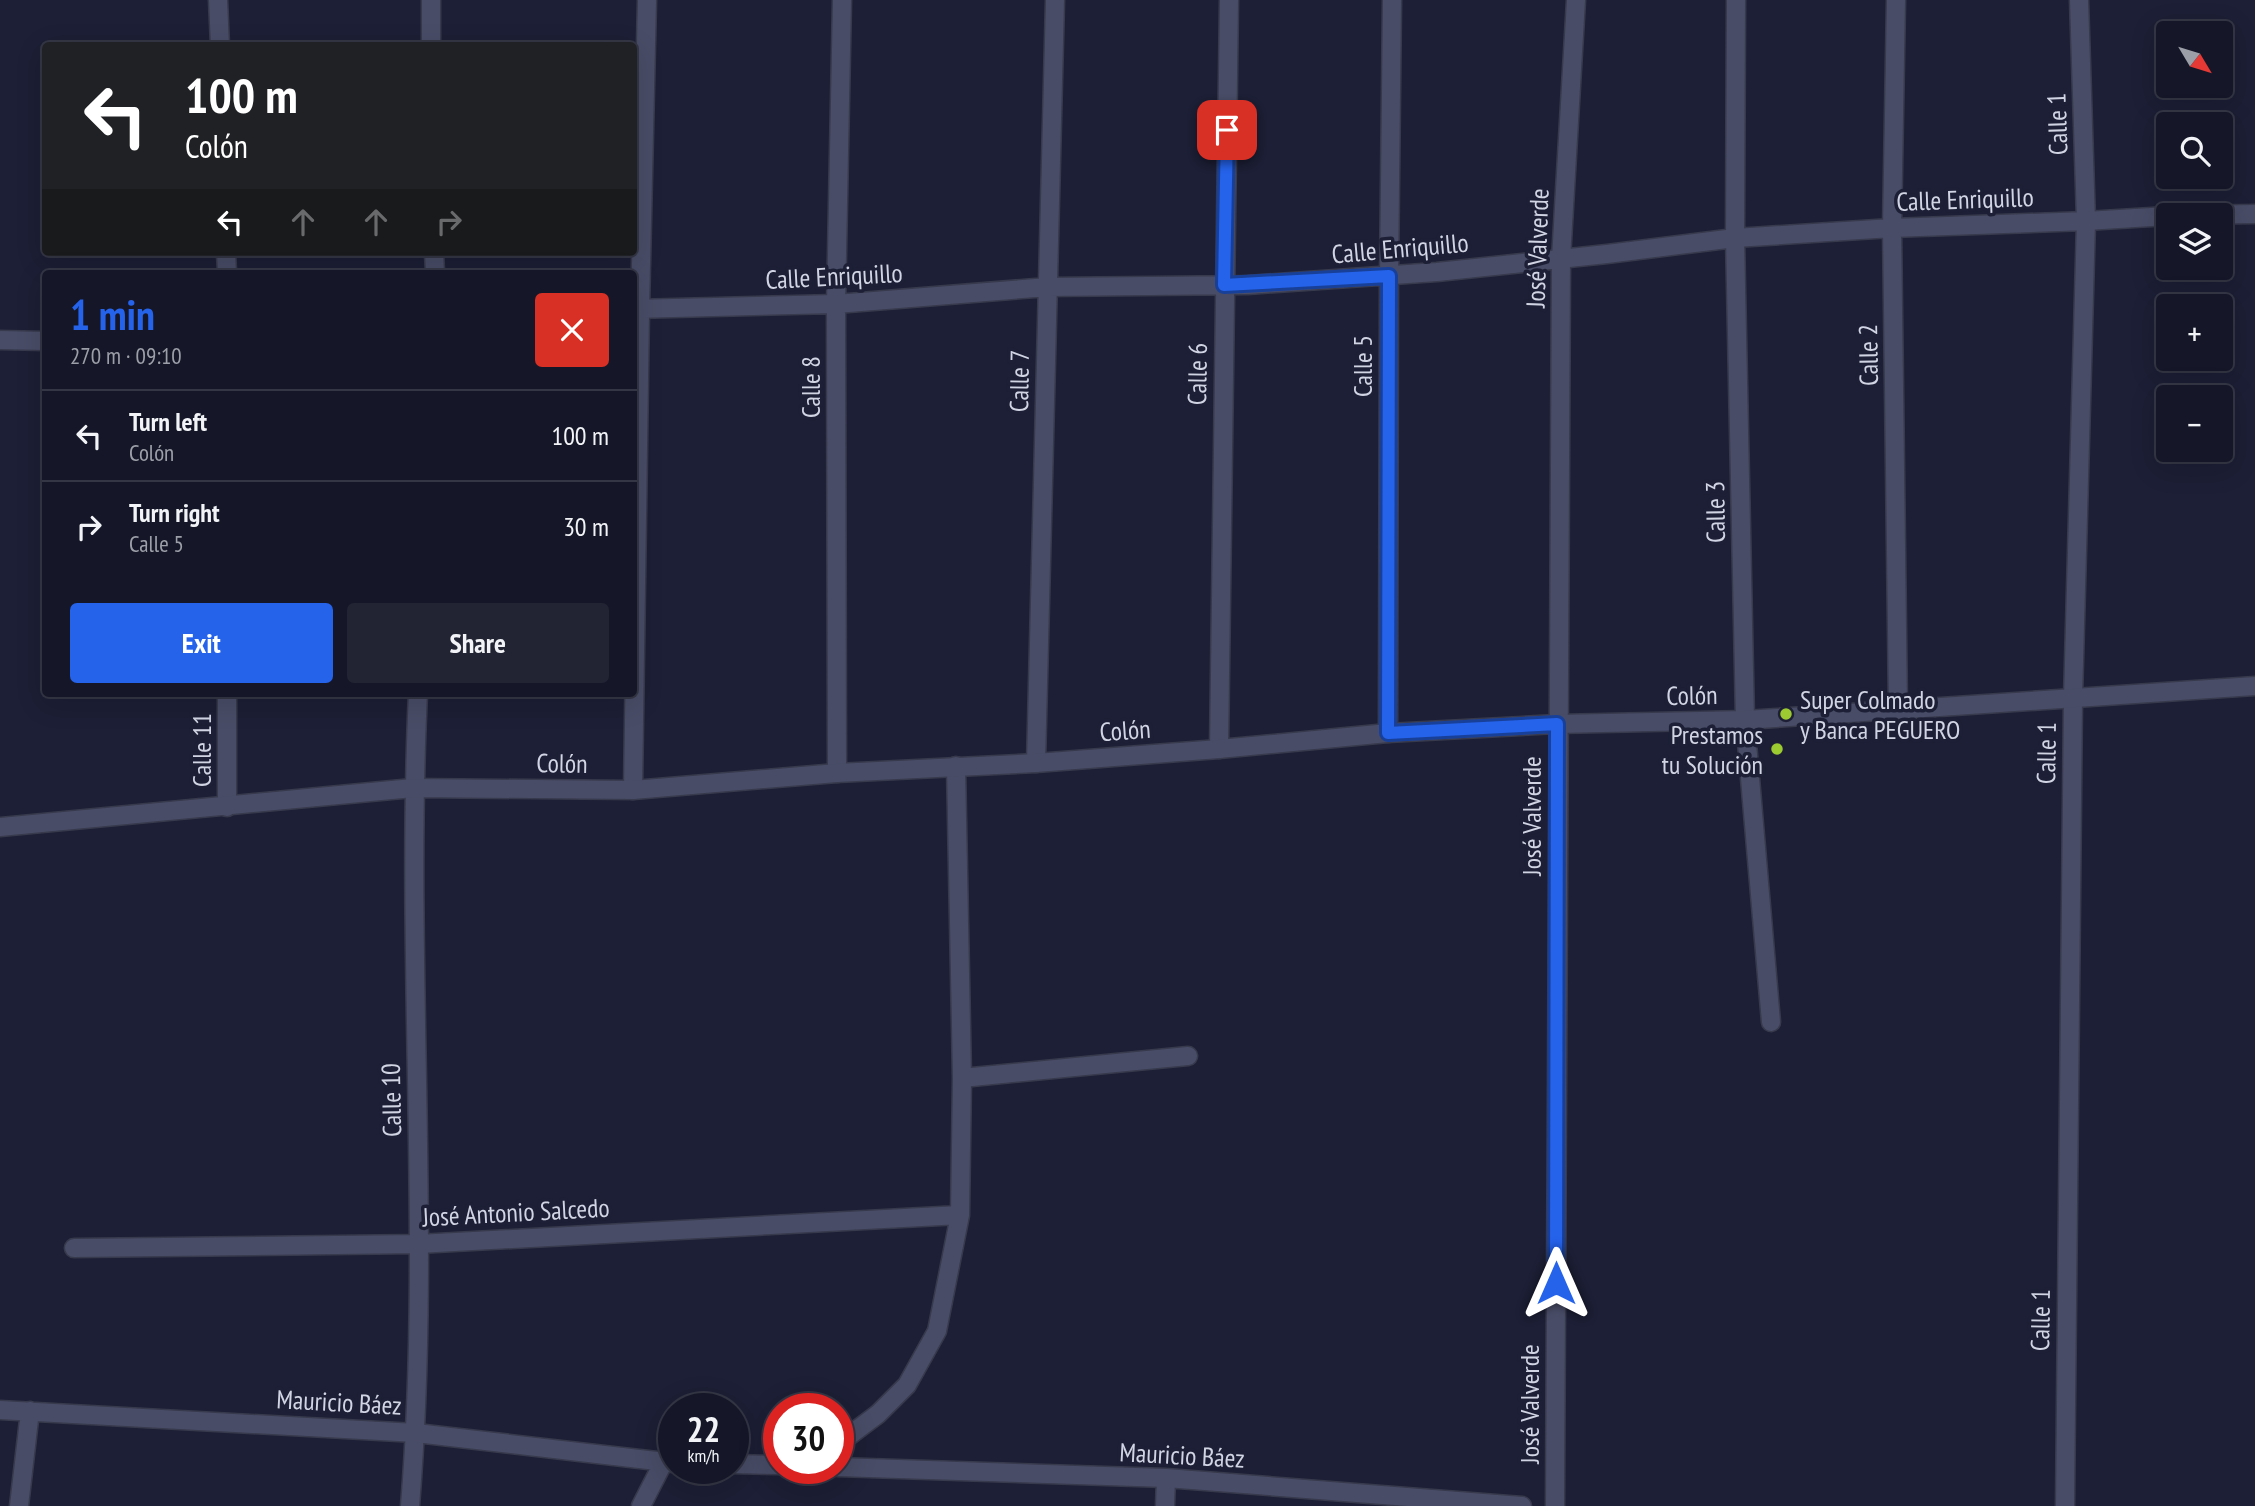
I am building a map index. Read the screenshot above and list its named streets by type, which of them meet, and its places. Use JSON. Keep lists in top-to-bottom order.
{
  "streets": {
    "street": [
      "Calle 1",
      "Calle Enriquillo",
      "José Valverde",
      "Calle 2",
      "Calle 5",
      "Calle 6",
      "Calle 7",
      "Calle 8",
      "Calle 3",
      "Colón",
      "Calle 11",
      "Calle 10",
      "José Antonio Salcedo",
      "Mauricio Báez"
    ]
  },
  "crossings": [
    ["Calle 1", "Calle Enriquillo"],
    ["Calle 1", "Colón"],
    ["Calle Enriquillo", "José Valverde"],
    ["Calle Enriquillo", "Calle 2"],
    ["Calle Enriquillo", "Calle 5"],
    ["Calle Enriquillo", "Calle 6"],
    ["Calle Enriquillo", "Calle 7"],
    ["Calle Enriquillo", "Calle 8"],
    ["Calle Enriquillo", "Calle 3"],
    ["José Valverde", "Colón"],
    ["Calle 2", "Colón"],
    ["Calle 5", "Colón"],
    ["Calle 6", "Colón"],
    ["Calle 7", "Colón"],
    ["Calle 8", "Colón"],
    ["Calle 3", "Colón"],
    ["Colón", "Calle 11"],
    ["Colón", "Calle 10"],
    ["Calle 10", "José Antonio Salcedo"],
    ["Calle 10", "Mauricio Báez"]
  ],
  "places": ["Super Colmado y Banca PEGUERO", "Prestamos tu Solución"],
  "north": "bottom right",
  "page": {
    "map_buttons": ["+", "−"],
    "turn": ["100 m", "Colón"],
    "heading": ["1 min", "270 m · 09:10"],
    "list": [
      {
        "name": "Turn left",
        "note": "Colón",
        "value": "100 m"
      },
      {
        "name": "Turn right",
        "note": "Calle 5",
        "value": "30 m"
      }
    ],
    "buttons": ["Exit", "Share"],
    "speed": "22 km/h",
    "limit": "30"
  }
}
